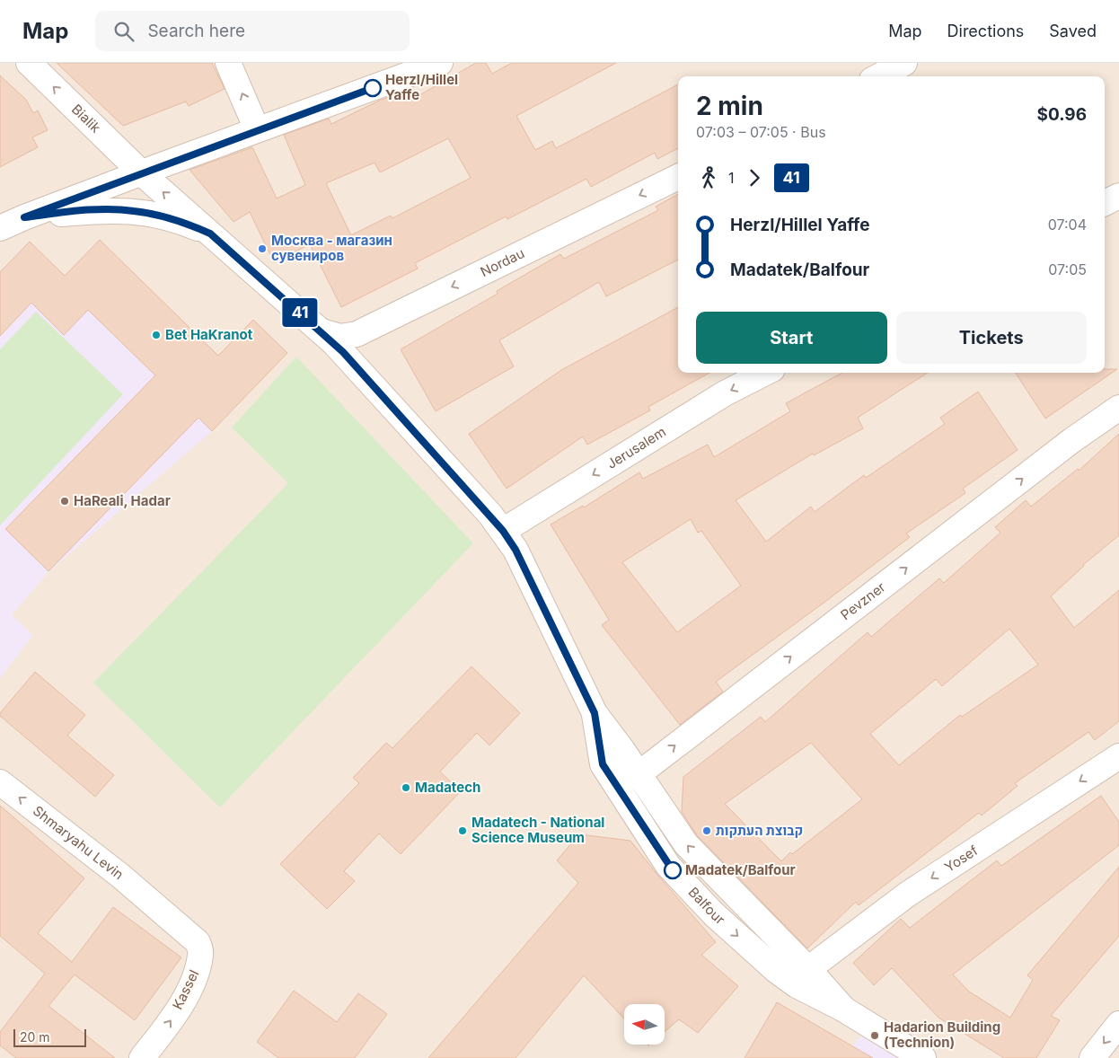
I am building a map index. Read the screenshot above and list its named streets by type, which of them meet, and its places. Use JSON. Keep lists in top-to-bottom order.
{
  "streets": {
    "street": [
      "Bialik",
      "Nordau",
      "Jerusalem",
      "Pevzner",
      "Shmaryahu Levin",
      "Yosef",
      "Balfour",
      "Kassel"
    ]
  },
  "crossings": [
    ["Bialik", "Balfour"],
    ["Nordau", "Balfour"],
    ["Jerusalem", "Balfour"],
    ["Pevzner", "Balfour"],
    ["Shmaryahu Levin", "Kassel"],
    ["Yosef", "Balfour"]
  ],
  "one_way": [
    "Bialik",
    "Jerusalem",
    "Pevzner",
    "Shmaryahu Levin",
    "Yosef",
    "Kassel"
  ],
  "places": [
    "Herzl/Hillel Yaffe",
    "Москва - магазин сувениров",
    "Bet HaKranot",
    "HaReali, Hadar",
    "Madatech",
    "Madatech - National Science Museum",
    "קבוצת העתקות",
    "Madatek/Balfour",
    "Hadarion Building (Technion)"
  ],
  "lines": ["bus line 41"],
  "scale_bar": "20 m",
  "north": "left",
  "page": {
    "header": "Map",
    "search": "Search here",
    "nav": ["Map", "Directions", "Saved"],
    "on_map": "41",
    "heading": ["2 min", "07:03 – 07:05 · Bus", "$0.96"],
    "legs": ["1", "41"],
    "list": [
      {
        "name": "Herzl/Hillel Yaffe",
        "value": "07:04"
      },
      {
        "name": "Madatek/Balfour",
        "value": "07:05"
      }
    ],
    "buttons": ["Start", "Tickets"],
    "scale": "20 m"
  }
}
